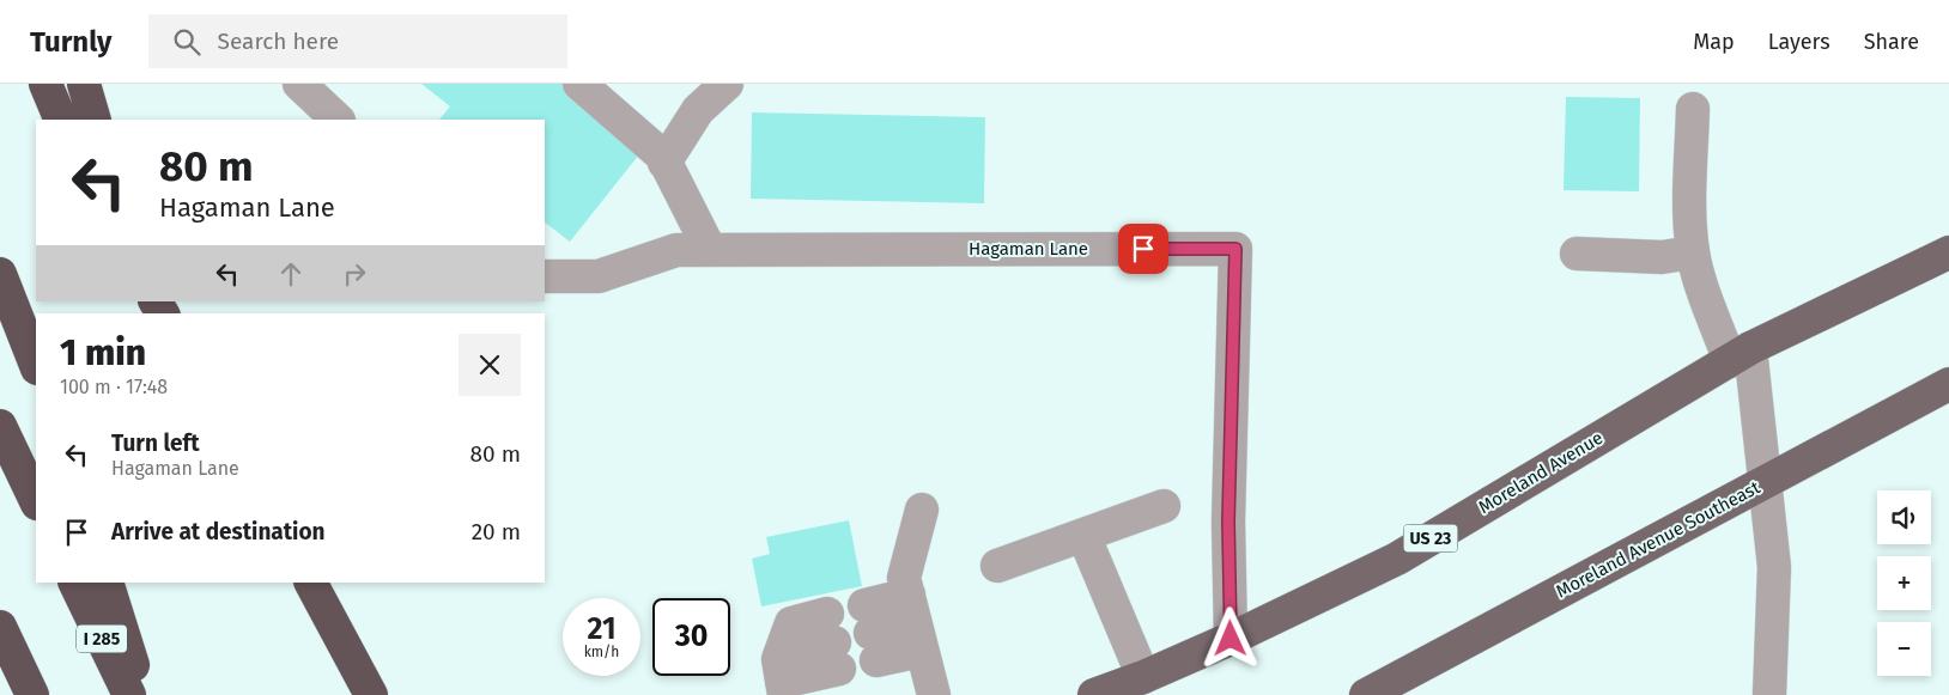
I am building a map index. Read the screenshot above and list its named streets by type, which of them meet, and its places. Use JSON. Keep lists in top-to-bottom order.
{
  "streets": {
    "highway": ["I 285"],
    "main road": ["Moreland Avenue", "US 23", "Moreland Avenue Southeast"],
    "street": ["Hagaman Lane"]
  },
  "crossings": [
    ["Hagaman Lane", "Moreland Avenue"]
  ],
  "page": {
    "header": "Turnly",
    "search": "Search here",
    "nav": ["Map", "Layers", "Share"],
    "turn": ["80 m", "Hagaman Lane"],
    "heading": ["1 min", "100 m · 17:48"],
    "list": [
      {
        "name": "Turn left",
        "note": "Hagaman Lane",
        "value": "80 m"
      },
      {
        "name": "Arrive at destination",
        "value": "20 m"
      }
    ],
    "map_buttons": ["+", "−"],
    "speed": "21 km/h",
    "limit": "30"
  }
}
